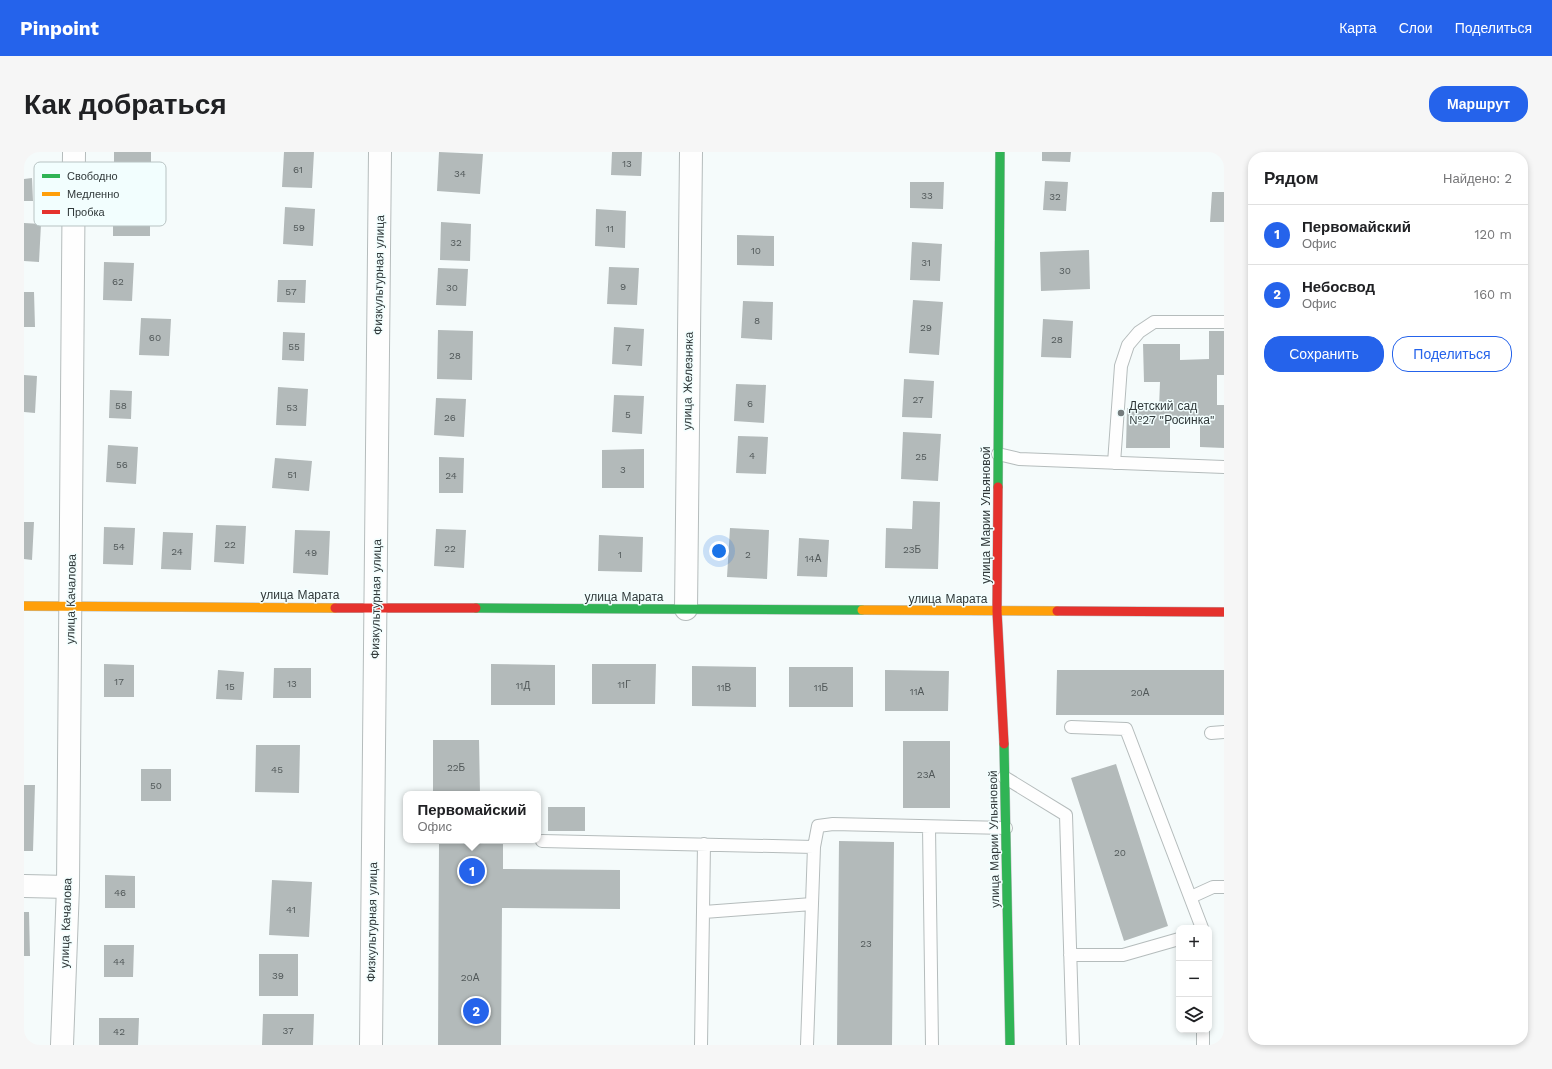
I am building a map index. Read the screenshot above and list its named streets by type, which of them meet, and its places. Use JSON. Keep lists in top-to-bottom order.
{
  "streets": {
    "street": [
      "Физкультурная улица",
      "улица Железняка",
      "улица Марии Ульяновой",
      "улица Марата",
      "улица Качалова"
    ]
  },
  "crossings": [
    ["Физкультурная улица", "улица Марата"],
    ["улица Железняка", "улица Марата"],
    ["улица Марии Ульяновой", "улица Марата"],
    ["улица Марата", "улица Качалова"]
  ],
  "places": ["Детский сад №27 \"Росинка\""],
  "house_numbers": [
    "13",
    "61",
    "34",
    "33",
    "32",
    "59",
    "11",
    "32",
    "10",
    "31",
    "30",
    "62",
    "9",
    "30",
    "57",
    "8",
    "29",
    "60",
    "28",
    "55",
    "7",
    "28",
    "27",
    "6",
    "58",
    "53",
    "5",
    "26",
    "4",
    "25",
    "56",
    "3",
    "51",
    "24",
    "22",
    "54",
    "22",
    "23Б",
    "24",
    "49",
    "1",
    "2",
    "14А",
    "17",
    "13",
    "11Г",
    "11Д",
    "15",
    "11В",
    "11Б",
    "11А",
    "20А",
    "22Б",
    "45",
    "23А",
    "50",
    "20",
    "46",
    "41",
    "23",
    "44",
    "39",
    "20А",
    "37",
    "42"
  ],
  "legend": ["Свободно", "Медленно", "Пробка"],
  "page": {
    "header": "Pinpoint",
    "nav": ["Карта", "Слои", "Поделиться"],
    "buttons": [
      "Маршрут",
      ["Сохранить", "Поделиться"]
    ],
    "title": "Как добраться",
    "heading": ["Рядом", "Найдено: 2"],
    "list": [
      {
        "mark": "1",
        "name": "Первомайский",
        "note": "Офис",
        "value": "120 m"
      },
      {
        "mark": "2",
        "name": "Небосвод",
        "note": "Офис",
        "value": "160 m"
      }
    ],
    "popup": ["Первомайский", "Офис"],
    "pins": ["1", "2"],
    "map_buttons": ["+", "−"]
  }
}
